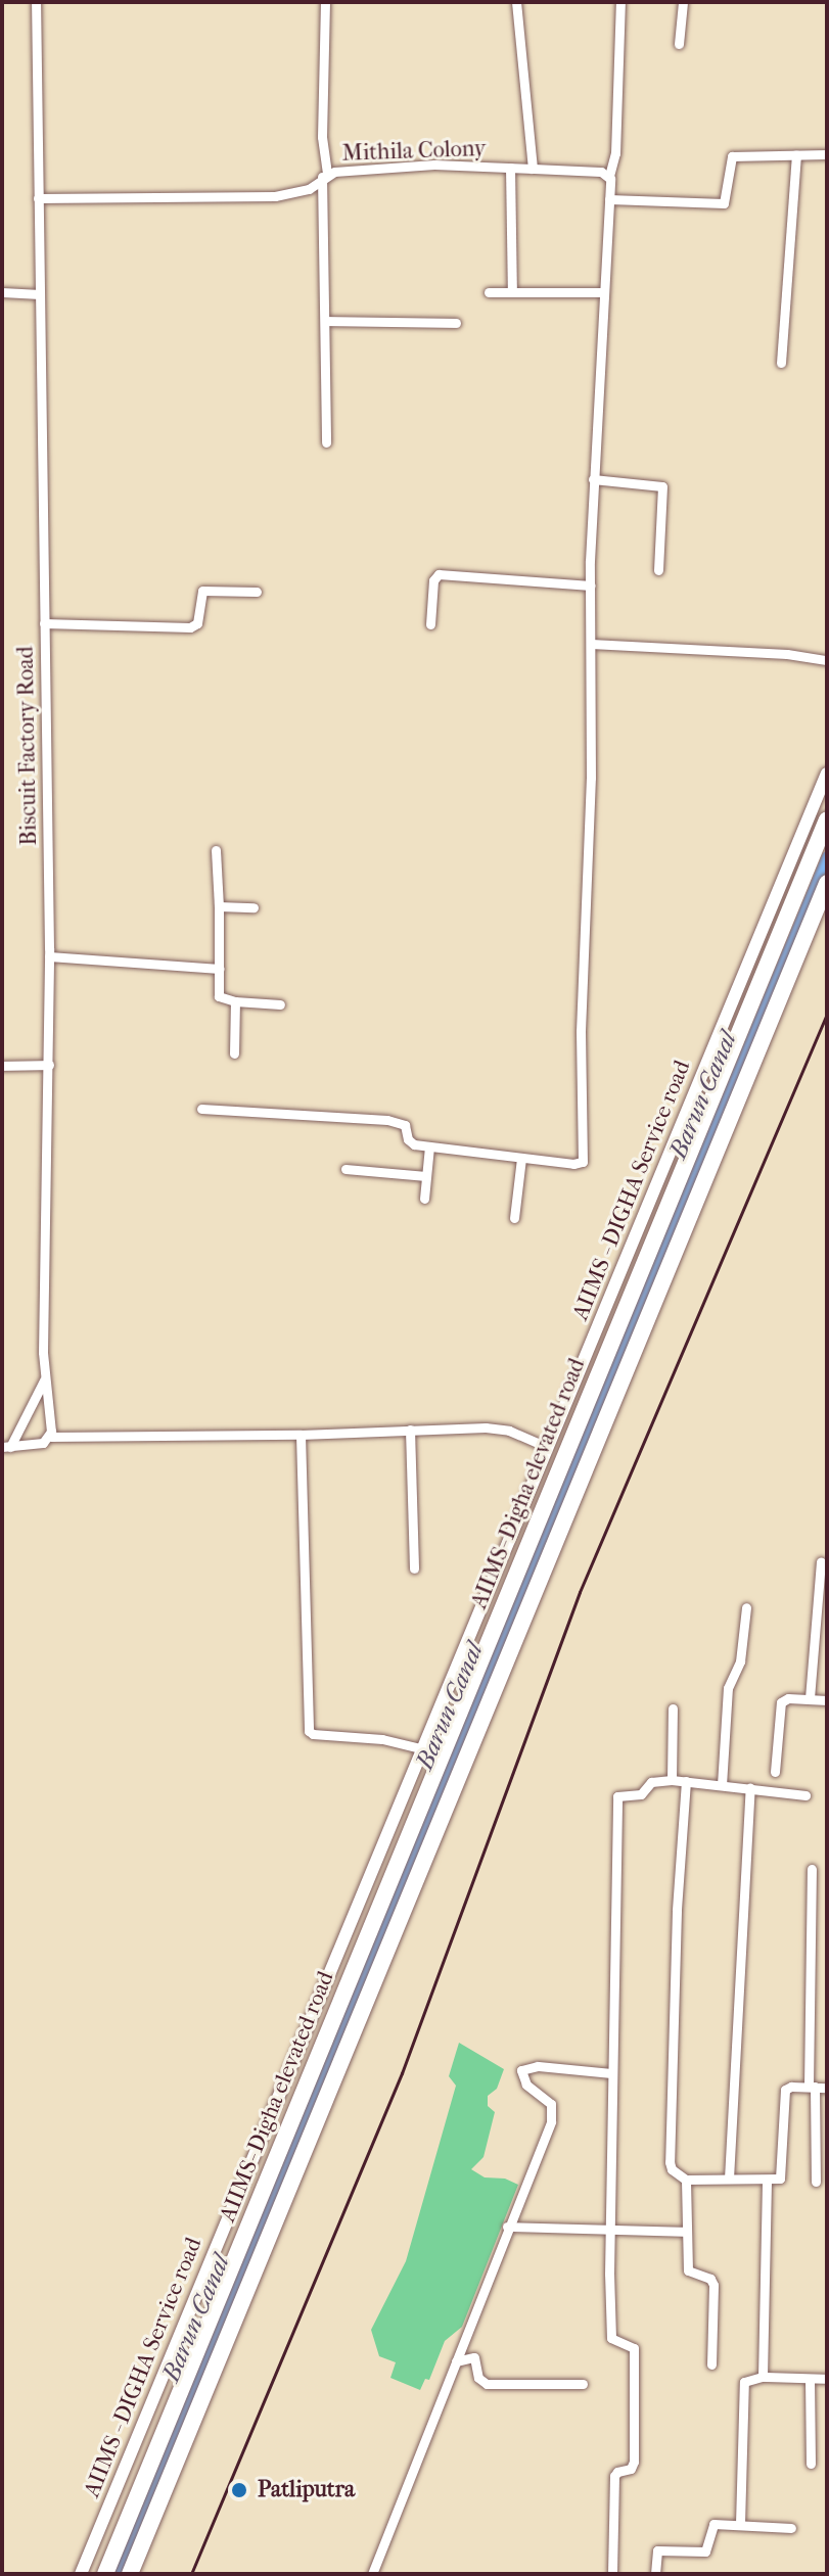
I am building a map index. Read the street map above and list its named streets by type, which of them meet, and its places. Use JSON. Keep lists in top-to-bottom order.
{
  "streets": {
    "highway": ["AIIMS- Digha elevated road"],
    "main road": ["AIIMS - DIGHA Service road"],
    "street": ["Mithila Colony", "Biscuit Factory Road"]
  },
  "crossings": [
    ["Mithila Colony", "Biscuit Factory Road"]
  ],
  "water": ["Barun Canal"],
  "places": ["Patliputra"]
}
